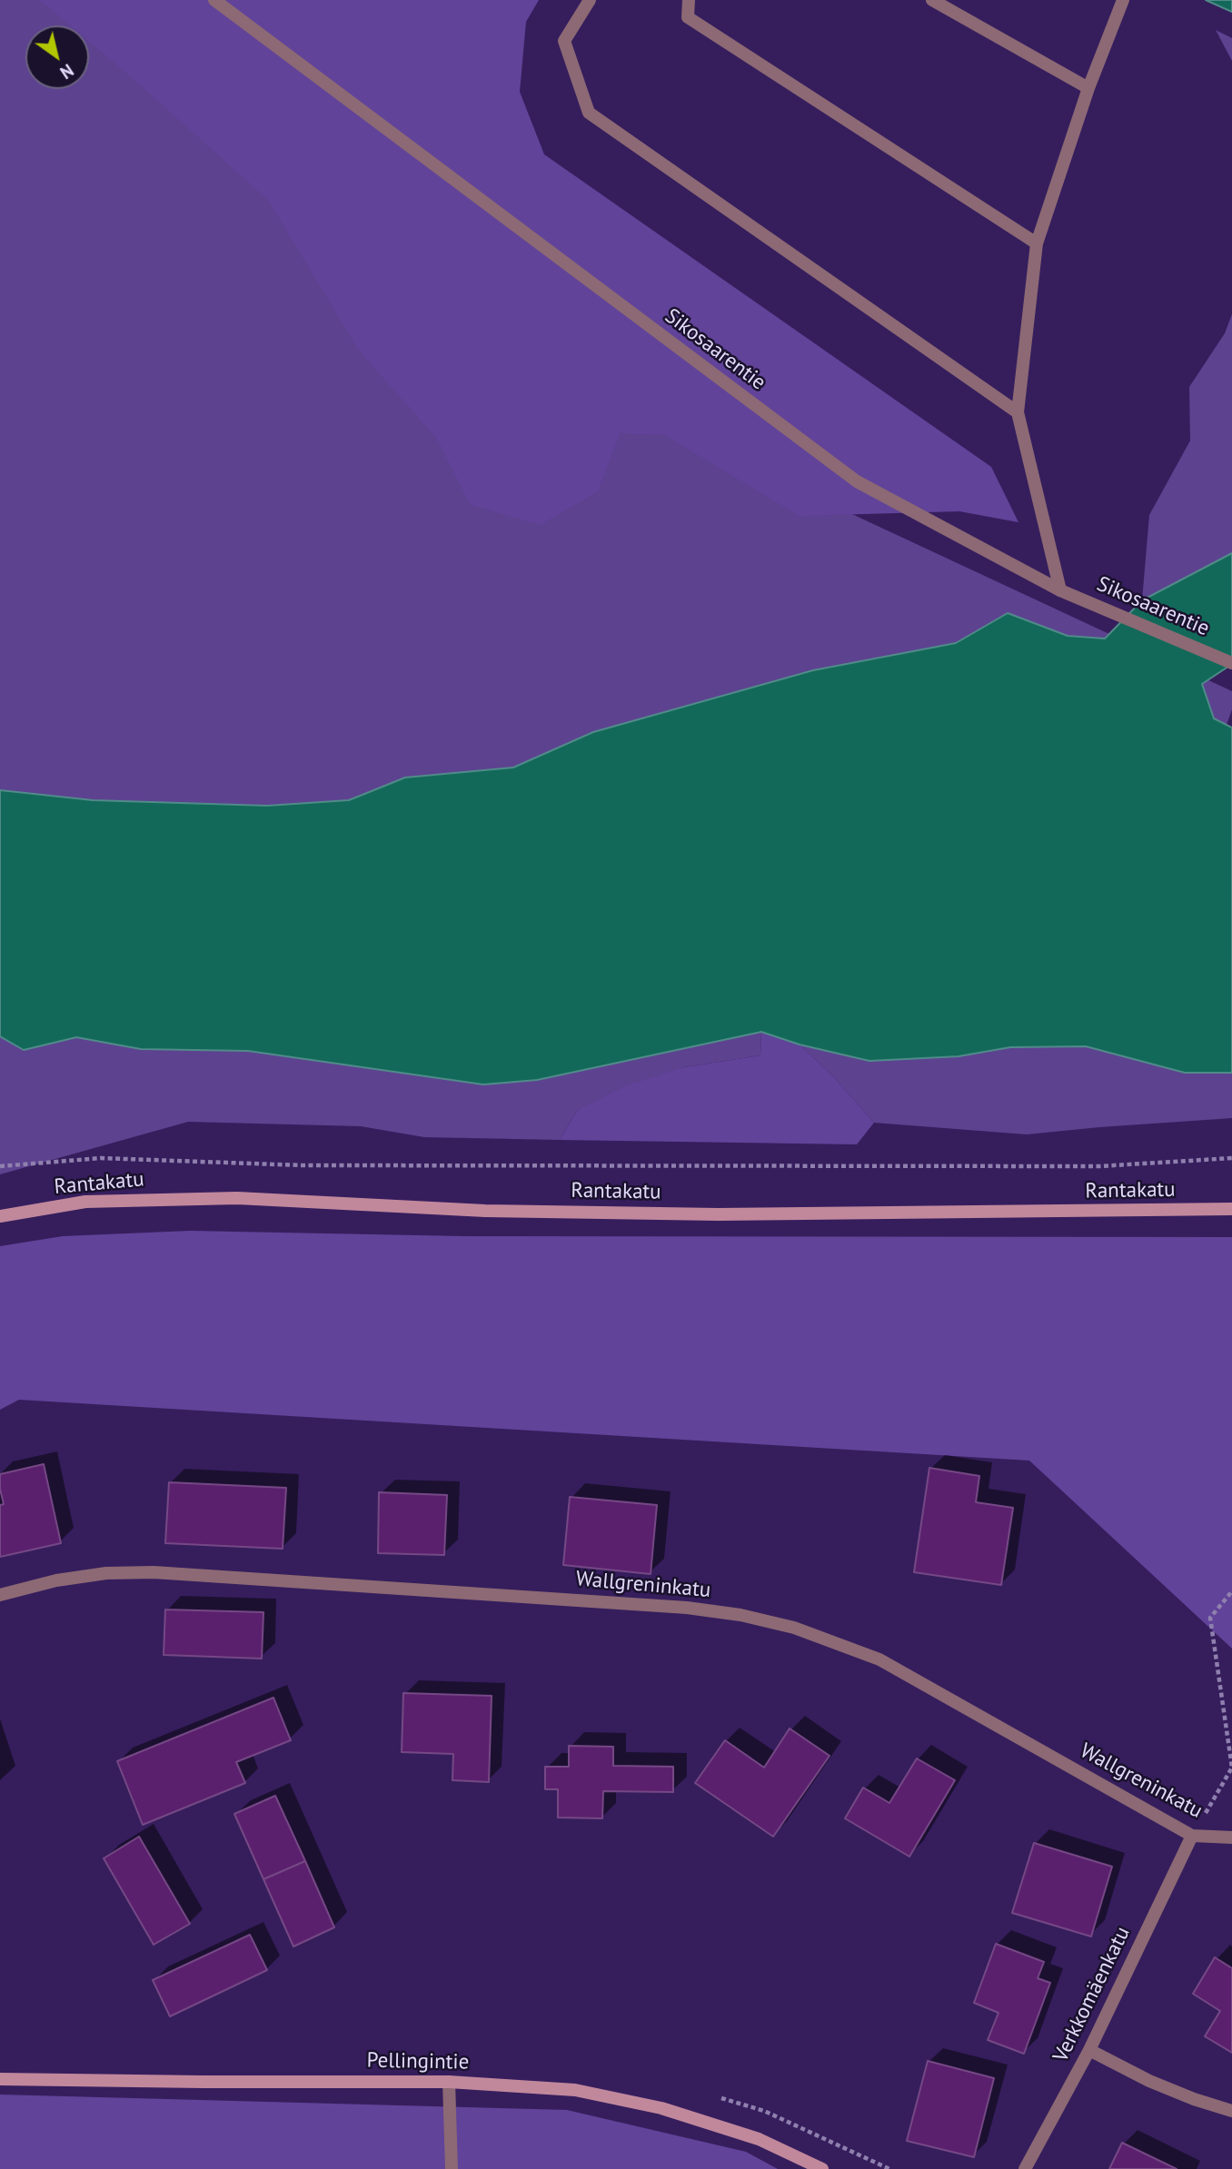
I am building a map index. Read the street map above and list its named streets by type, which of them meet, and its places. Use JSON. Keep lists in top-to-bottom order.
{
  "streets": {
    "street": [
      "Sikosaarentie",
      "Rantakatu",
      "Wallgreninkatu",
      "Verkkomäenkatu",
      "Pellingintie"
    ]
  },
  "crossings": [
    ["Wallgreninkatu", "Verkkomäenkatu"]
  ],
  "north": "bottom right"
}
